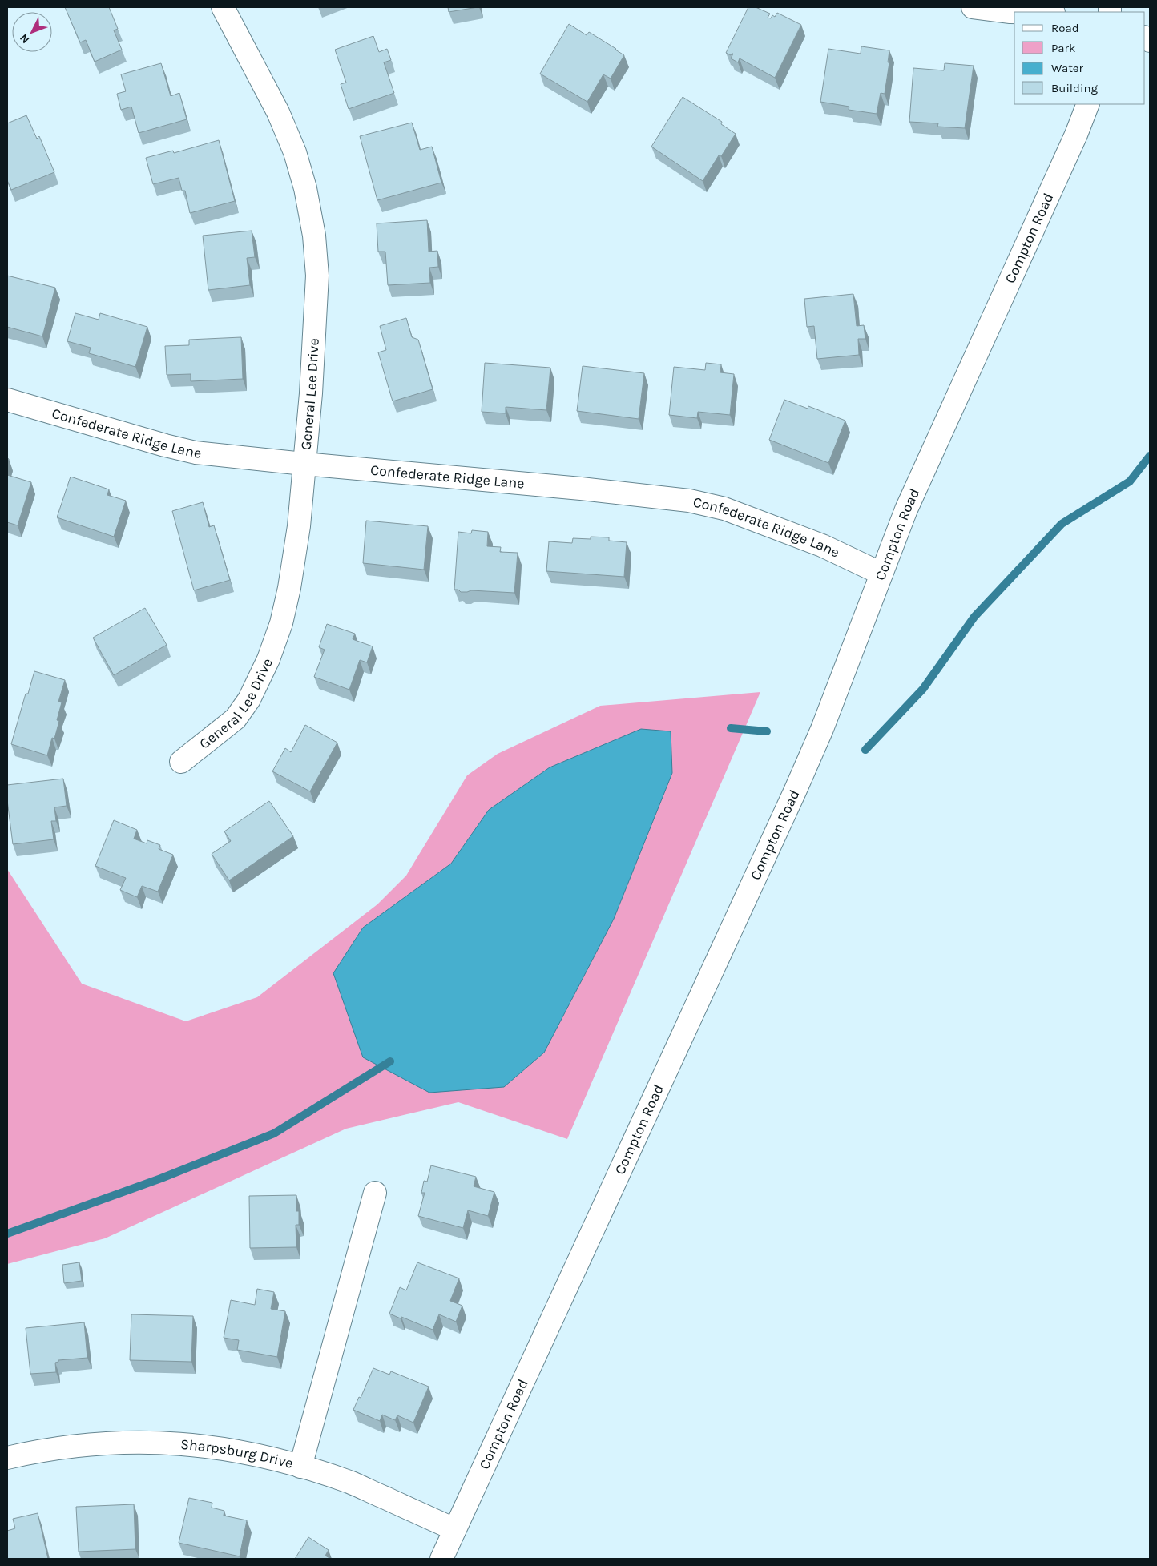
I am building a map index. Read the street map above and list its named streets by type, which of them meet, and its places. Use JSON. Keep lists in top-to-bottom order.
{
  "streets": {
    "street": [
      "Compton Road",
      "General Lee Drive",
      "Confederate Ridge Lane",
      "Sharpsburg Drive"
    ]
  },
  "crossings": [
    ["Compton Road", "Confederate Ridge Lane"],
    ["Compton Road", "Sharpsburg Drive"],
    ["General Lee Drive", "Confederate Ridge Lane"]
  ],
  "legend": [
    "Road",
    "Park",
    "Water",
    "Building"
  ],
  "north": "bottom left"
}
